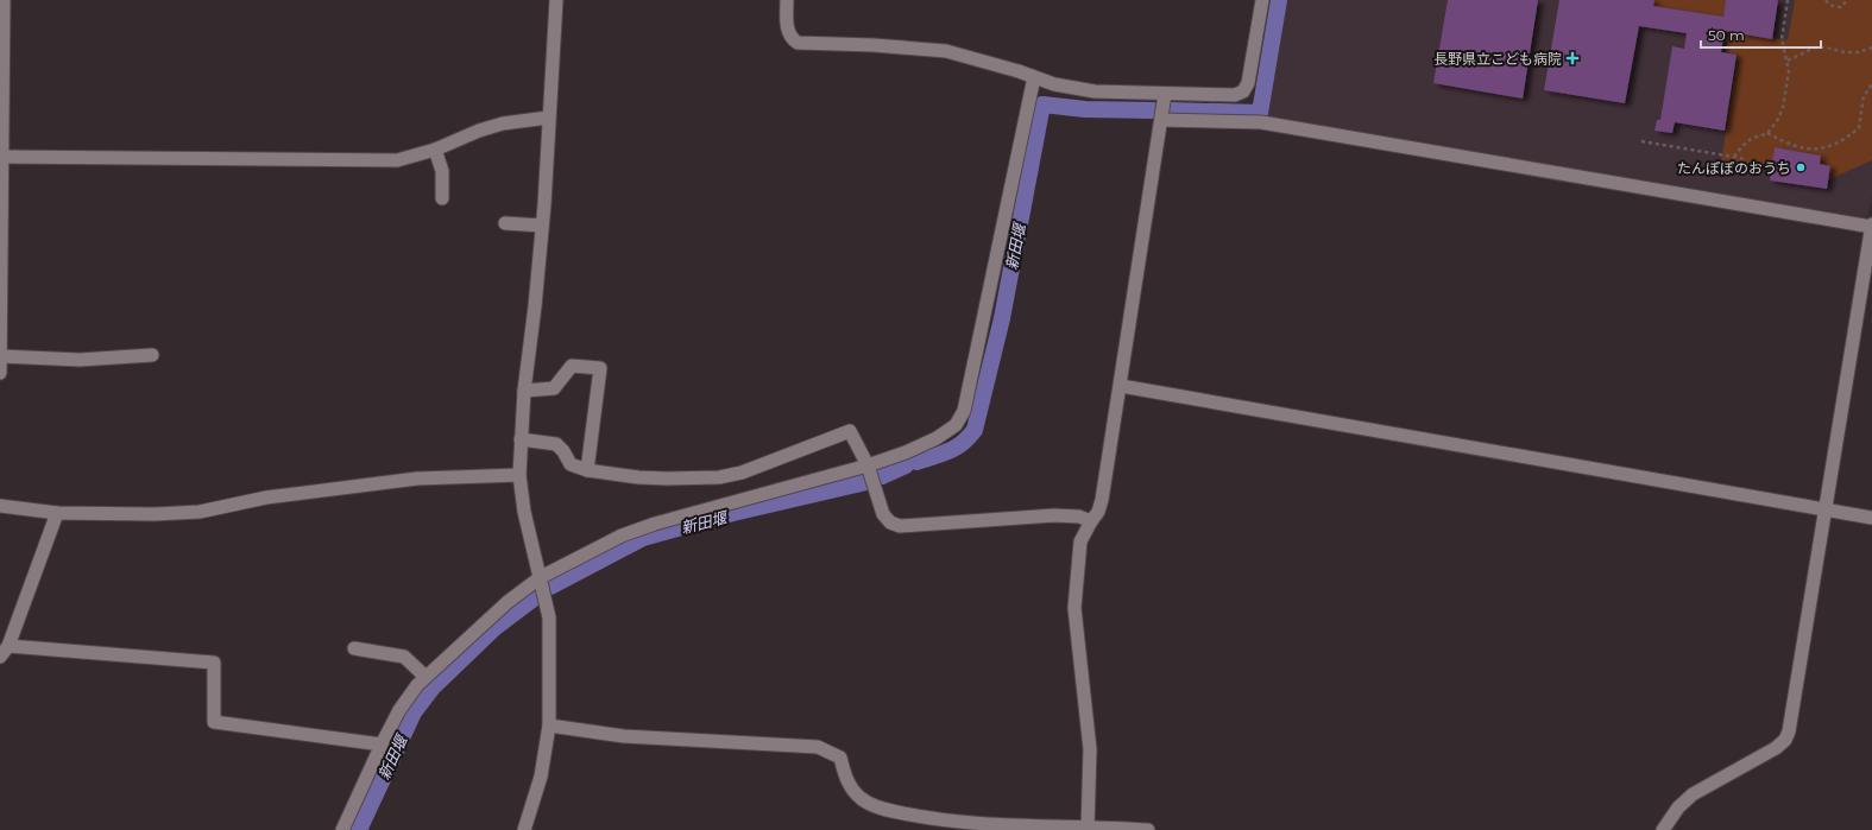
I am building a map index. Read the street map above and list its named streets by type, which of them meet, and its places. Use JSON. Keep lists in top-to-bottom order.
{
  "water": ["新田堰"],
  "places": {
    "health": ["長野県立こども病院"],
    "other": ["たんぽぽのおうち"]
  },
  "scale_bar": "50 m"
}
